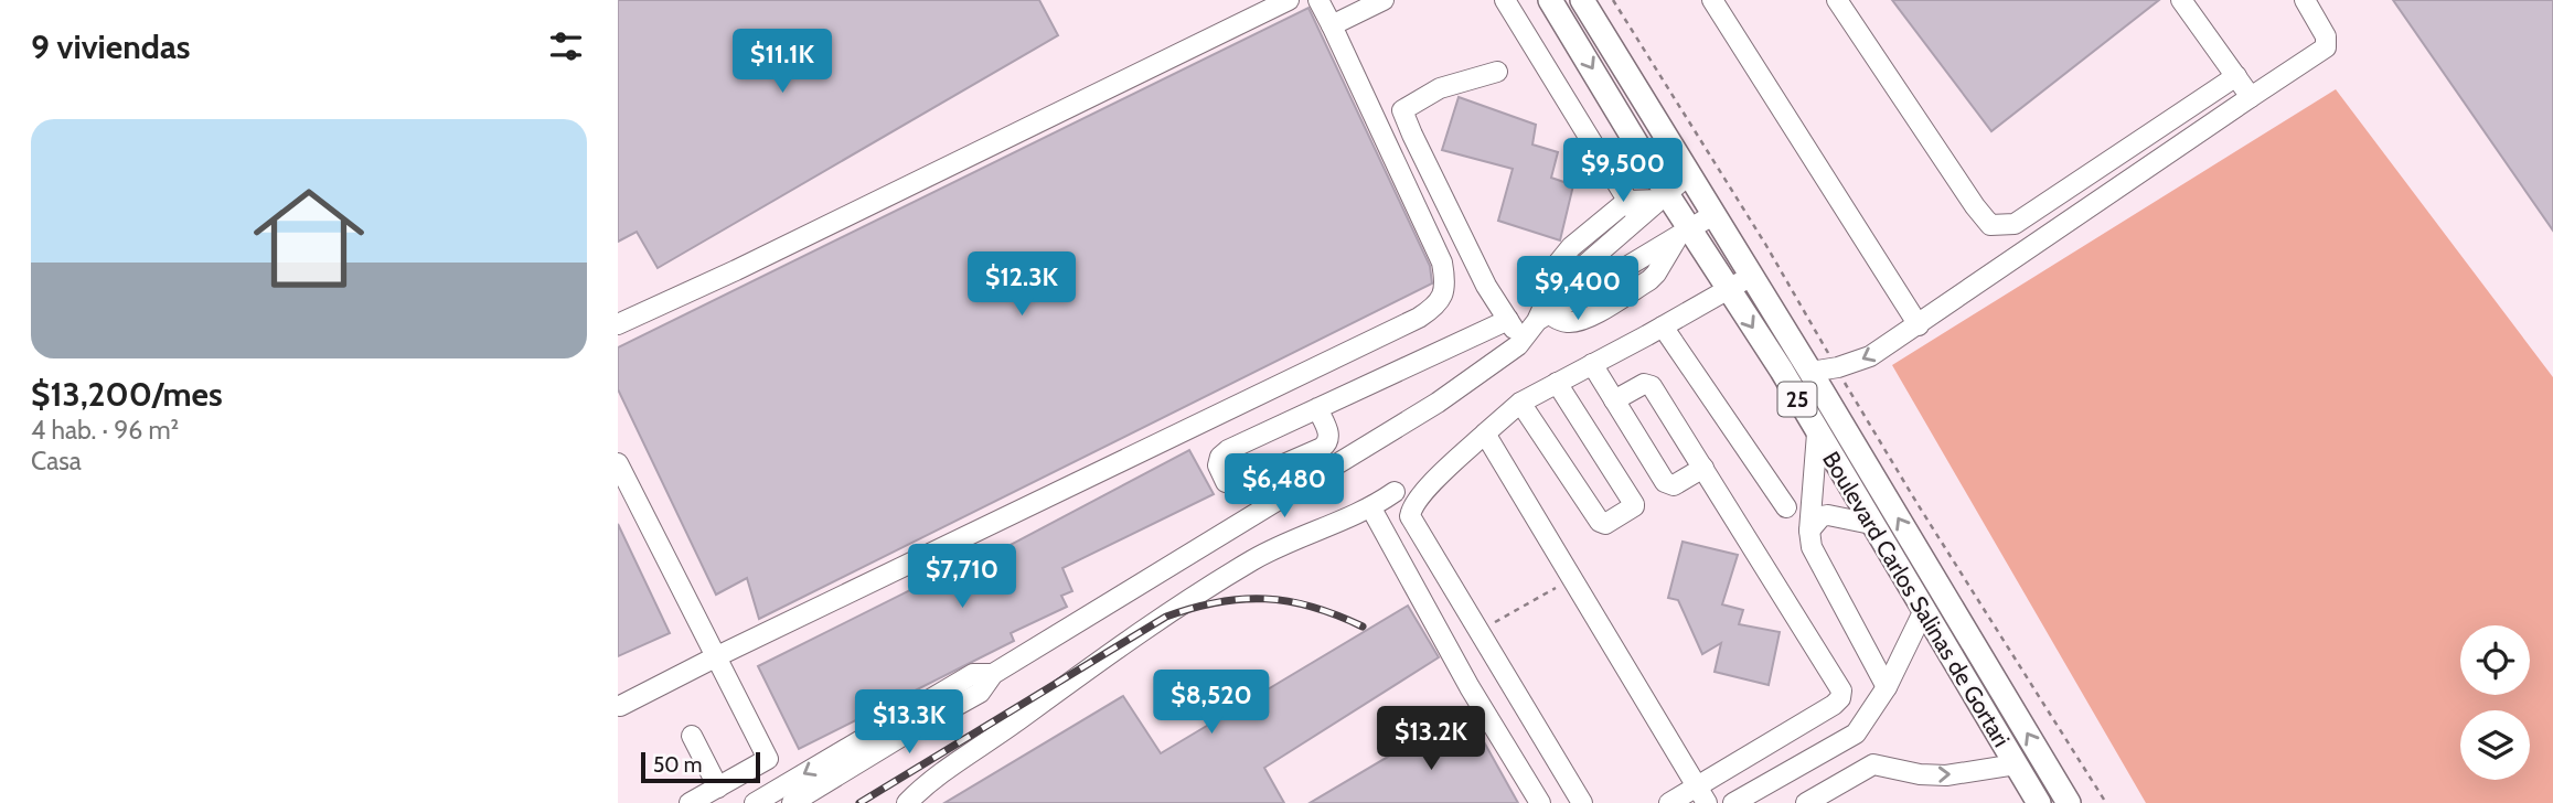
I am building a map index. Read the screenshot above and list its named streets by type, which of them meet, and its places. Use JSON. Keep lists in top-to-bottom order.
{
  "streets": {
    "main road": ["25", "Boulevard Carlos Salinas de Gortari"]
  },
  "scale_bar": "50 m",
  "page": {
    "heading": "9 viviendas",
    "price": [
      "$11.1K",
      "$9,500",
      "$12.3K",
      "$9,400",
      "$6,480",
      "$7,710",
      "$8,520",
      "$13.3K",
      "$13.2K"
    ],
    "list": [
      {
        "name": "$13,200/mes",
        "note": "4 hab. · 96 m² · Casa"
      }
    ],
    "scale": "50 m"
  }
}
